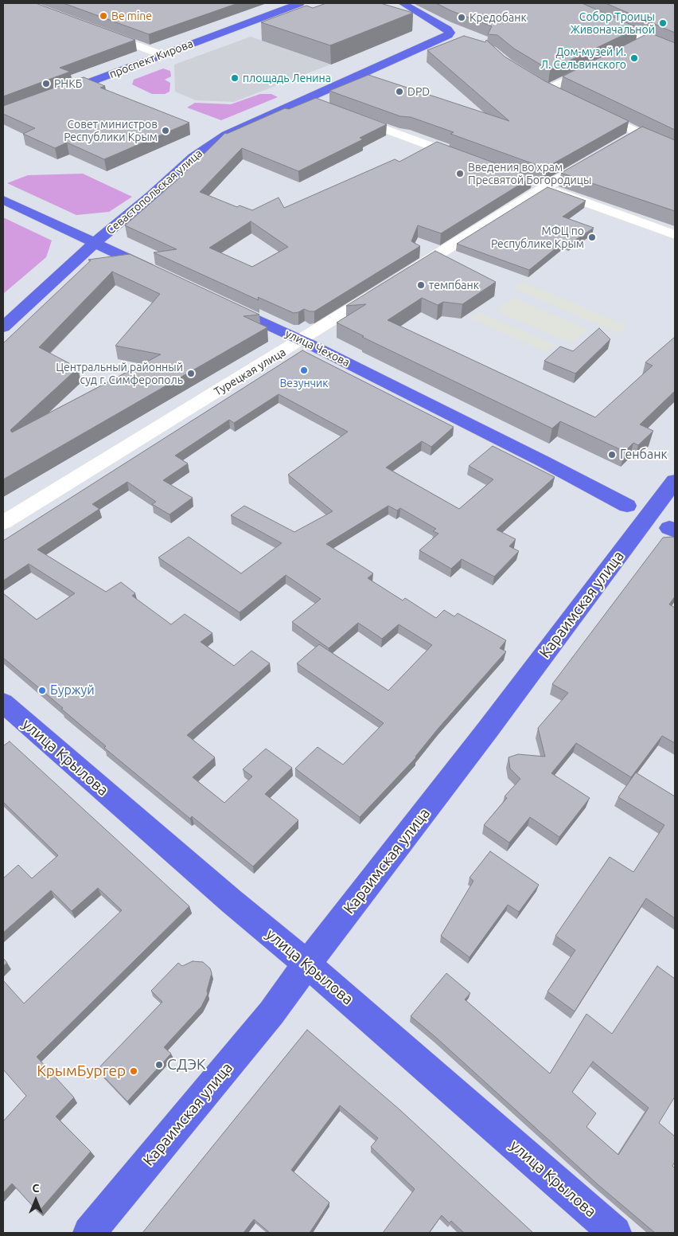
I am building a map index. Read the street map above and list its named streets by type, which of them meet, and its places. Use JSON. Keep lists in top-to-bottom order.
{
  "streets": {
    "main road": [
      "проспект Кирова",
      "Севастопольская улица",
      "улица Чехова",
      "Караимская улица",
      "улица Крылова"
    ],
    "street": ["Турецкая улица"]
  },
  "crossings": [
    ["улица Чехова", "Турецкая улица"],
    ["Караимская улица", "улица Крылова"]
  ],
  "places": [
    "Be mine",
    "Кредобанк",
    "Собор Троицы Живоначальной",
    "Дом-музей И. Л. Сельвинского",
    "площадь Ленина",
    "РНКБ",
    "DPD",
    "Совет министров Республики Крым",
    "Введения во храм Пресвятой Богородицы",
    "МФЦ по Республике Крым",
    "темпбанк",
    "Везунчик",
    "Центральный районный суд г. Симферополь",
    "Генбанк",
    "Буржуй",
    "СДЭК",
    "КрымБургер"
  ],
  "north": "top"
}
